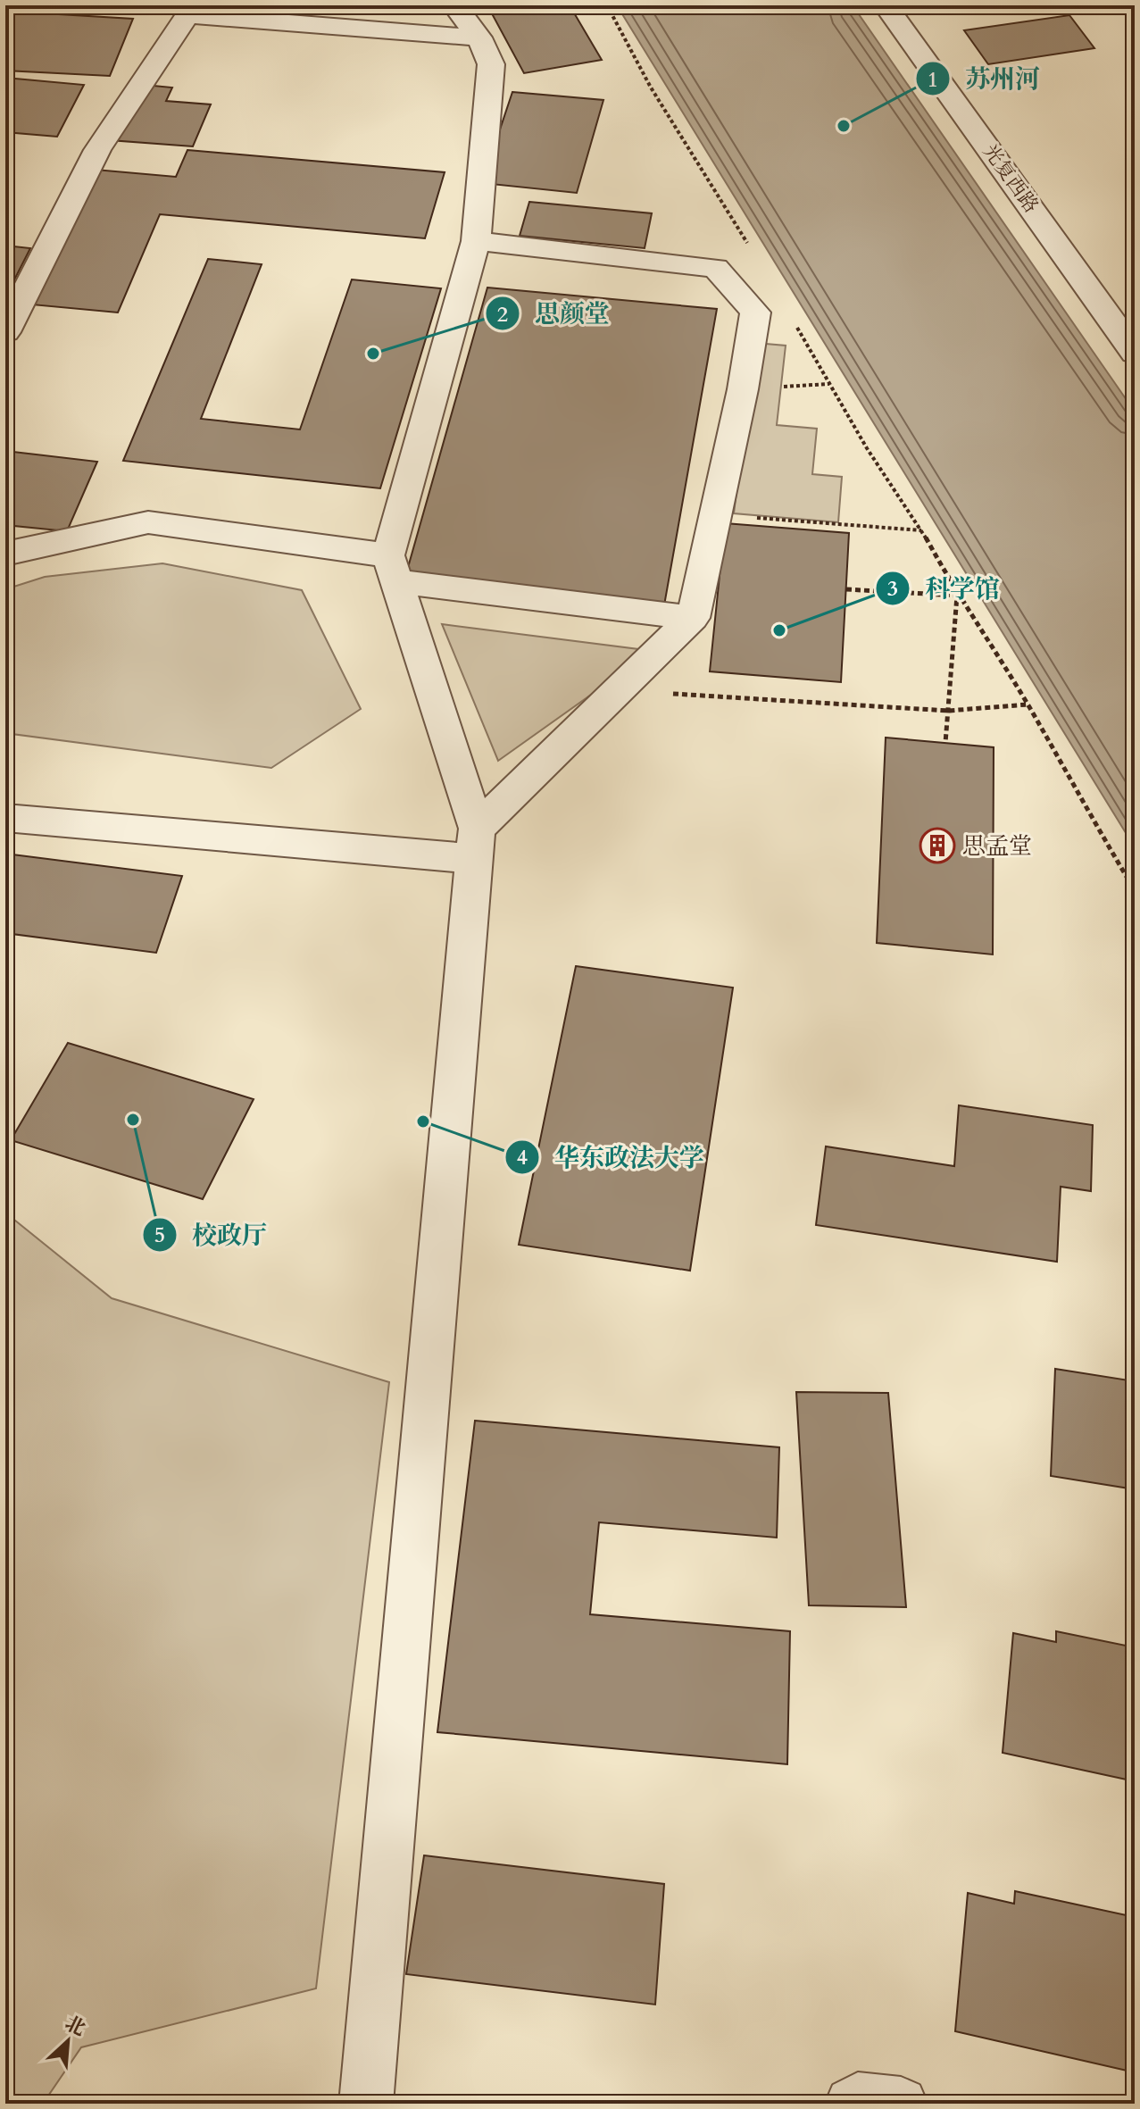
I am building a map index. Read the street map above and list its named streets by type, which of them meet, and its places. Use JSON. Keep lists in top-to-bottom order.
{
  "streets": {
    "street": ["光复西路"]
  },
  "places": {
    "other": [
      "苏州河",
      "思颜堂",
      "科学馆",
      "校政厅",
      "华东政法大学"
    ],
    "building": ["思孟堂"]
  },
  "north": "top right"
}
